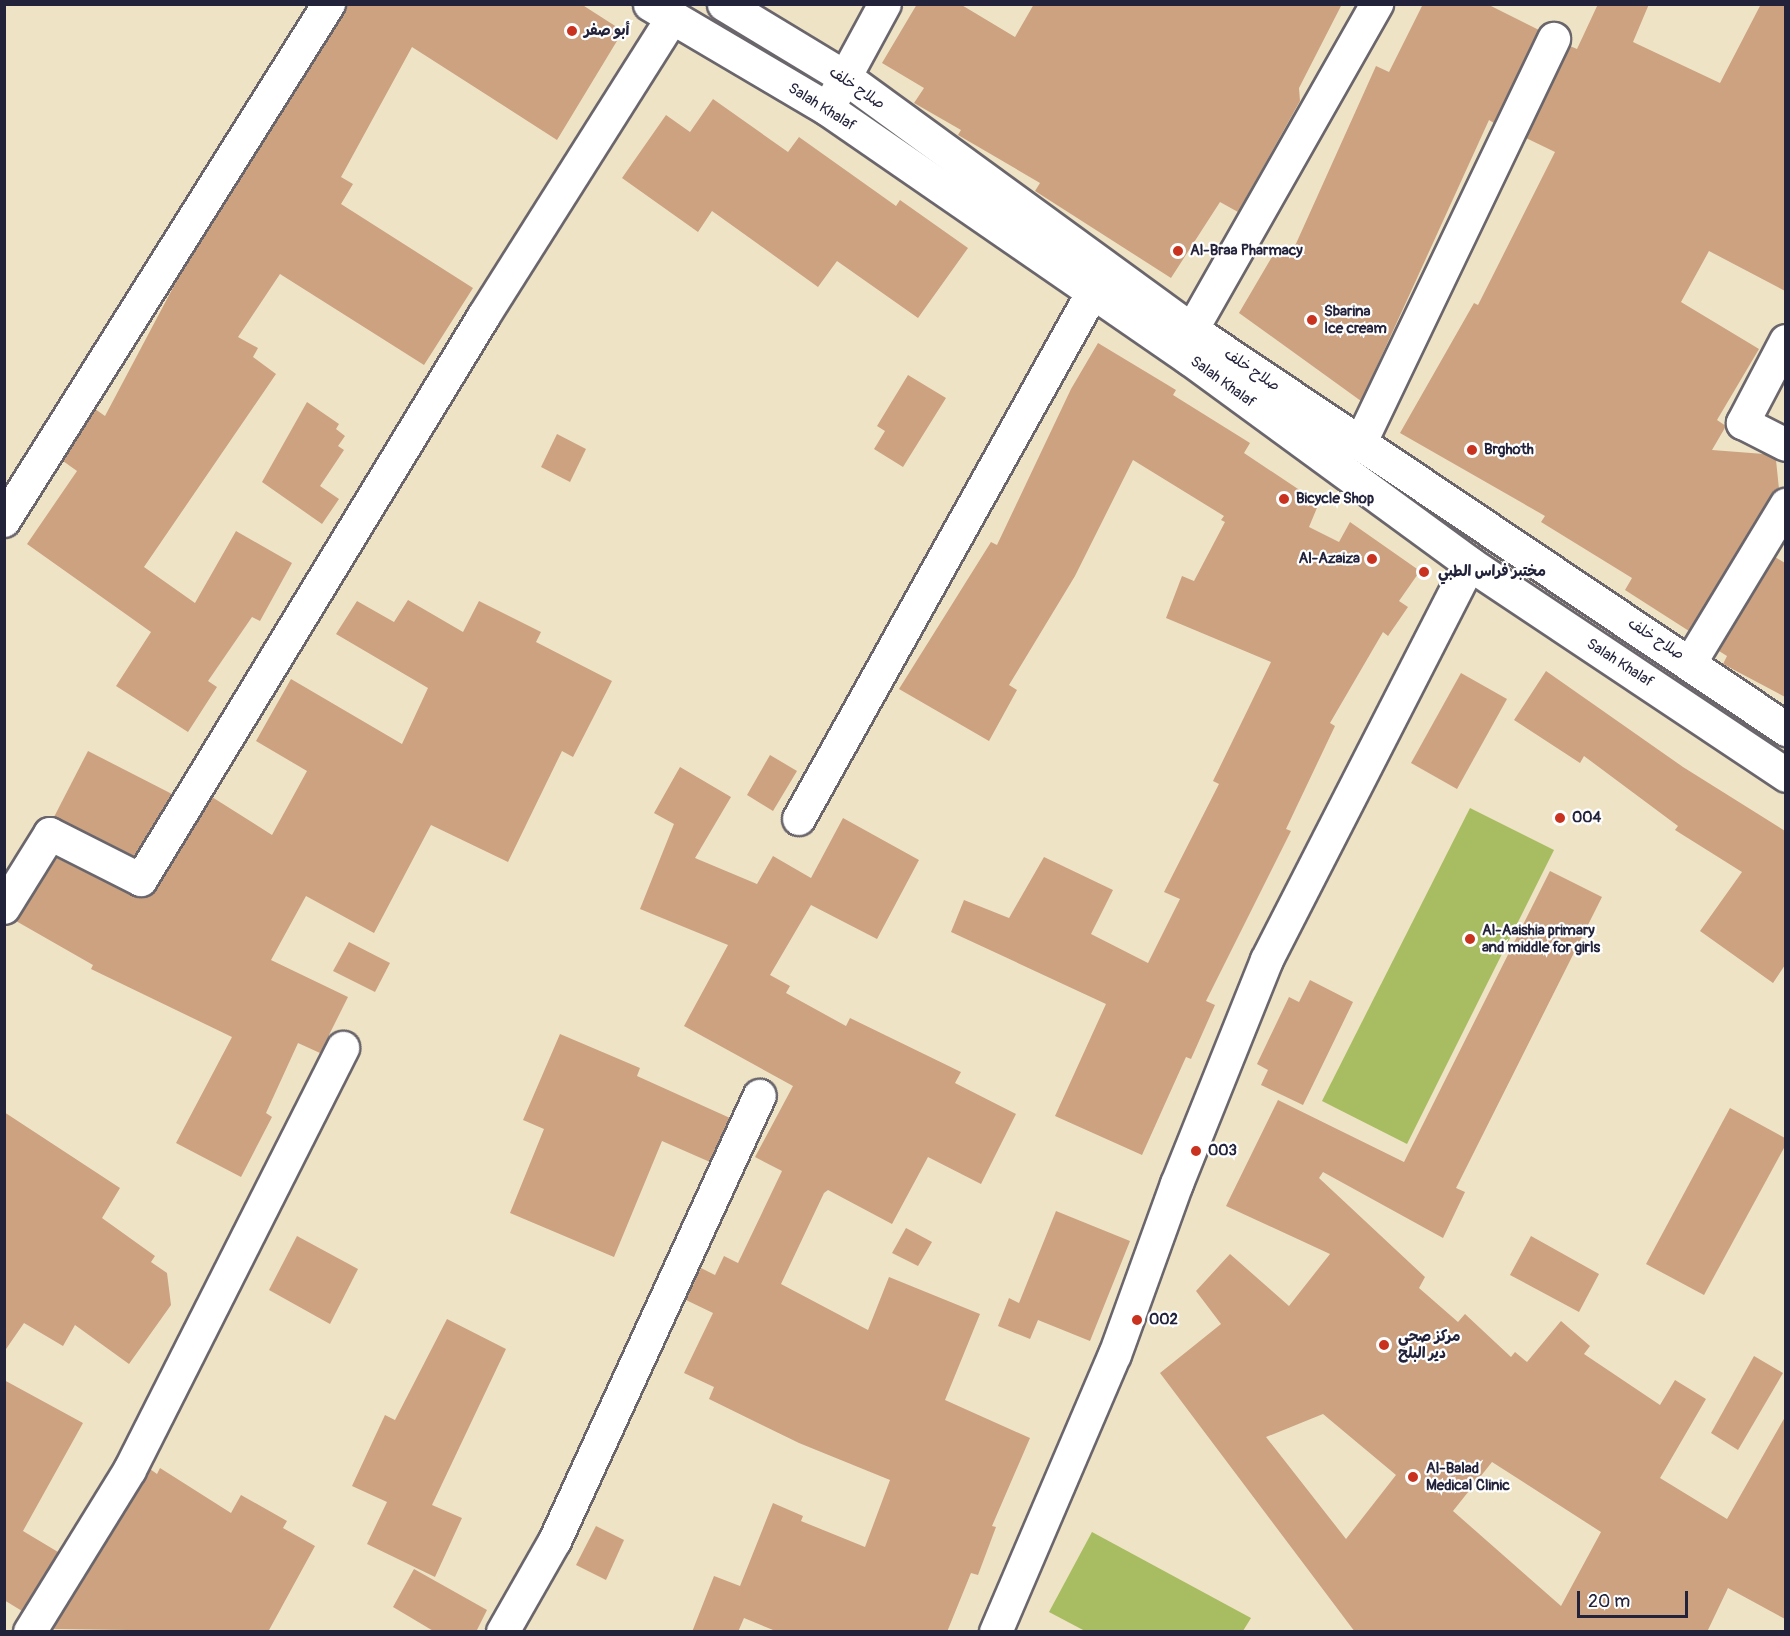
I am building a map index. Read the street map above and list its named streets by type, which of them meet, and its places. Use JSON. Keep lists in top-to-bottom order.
{
  "streets": {
    "main road": ["صلاح خلف", "Salah Khalaf"]
  },
  "places": [
    "أبو صفر",
    "Al-Braa Pharmacy",
    "Sbarina Ice cream",
    "Brghoth",
    "Bicycle Shop",
    "Al-Azaiza",
    "مختبر فراس الطبي",
    "004",
    "Al-Aaishia primary and middle for girls",
    "003",
    "002",
    "مركز صحي دير البلح",
    "Al-Balad Medical Clinic"
  ],
  "scale_bar": "20 m"
}
